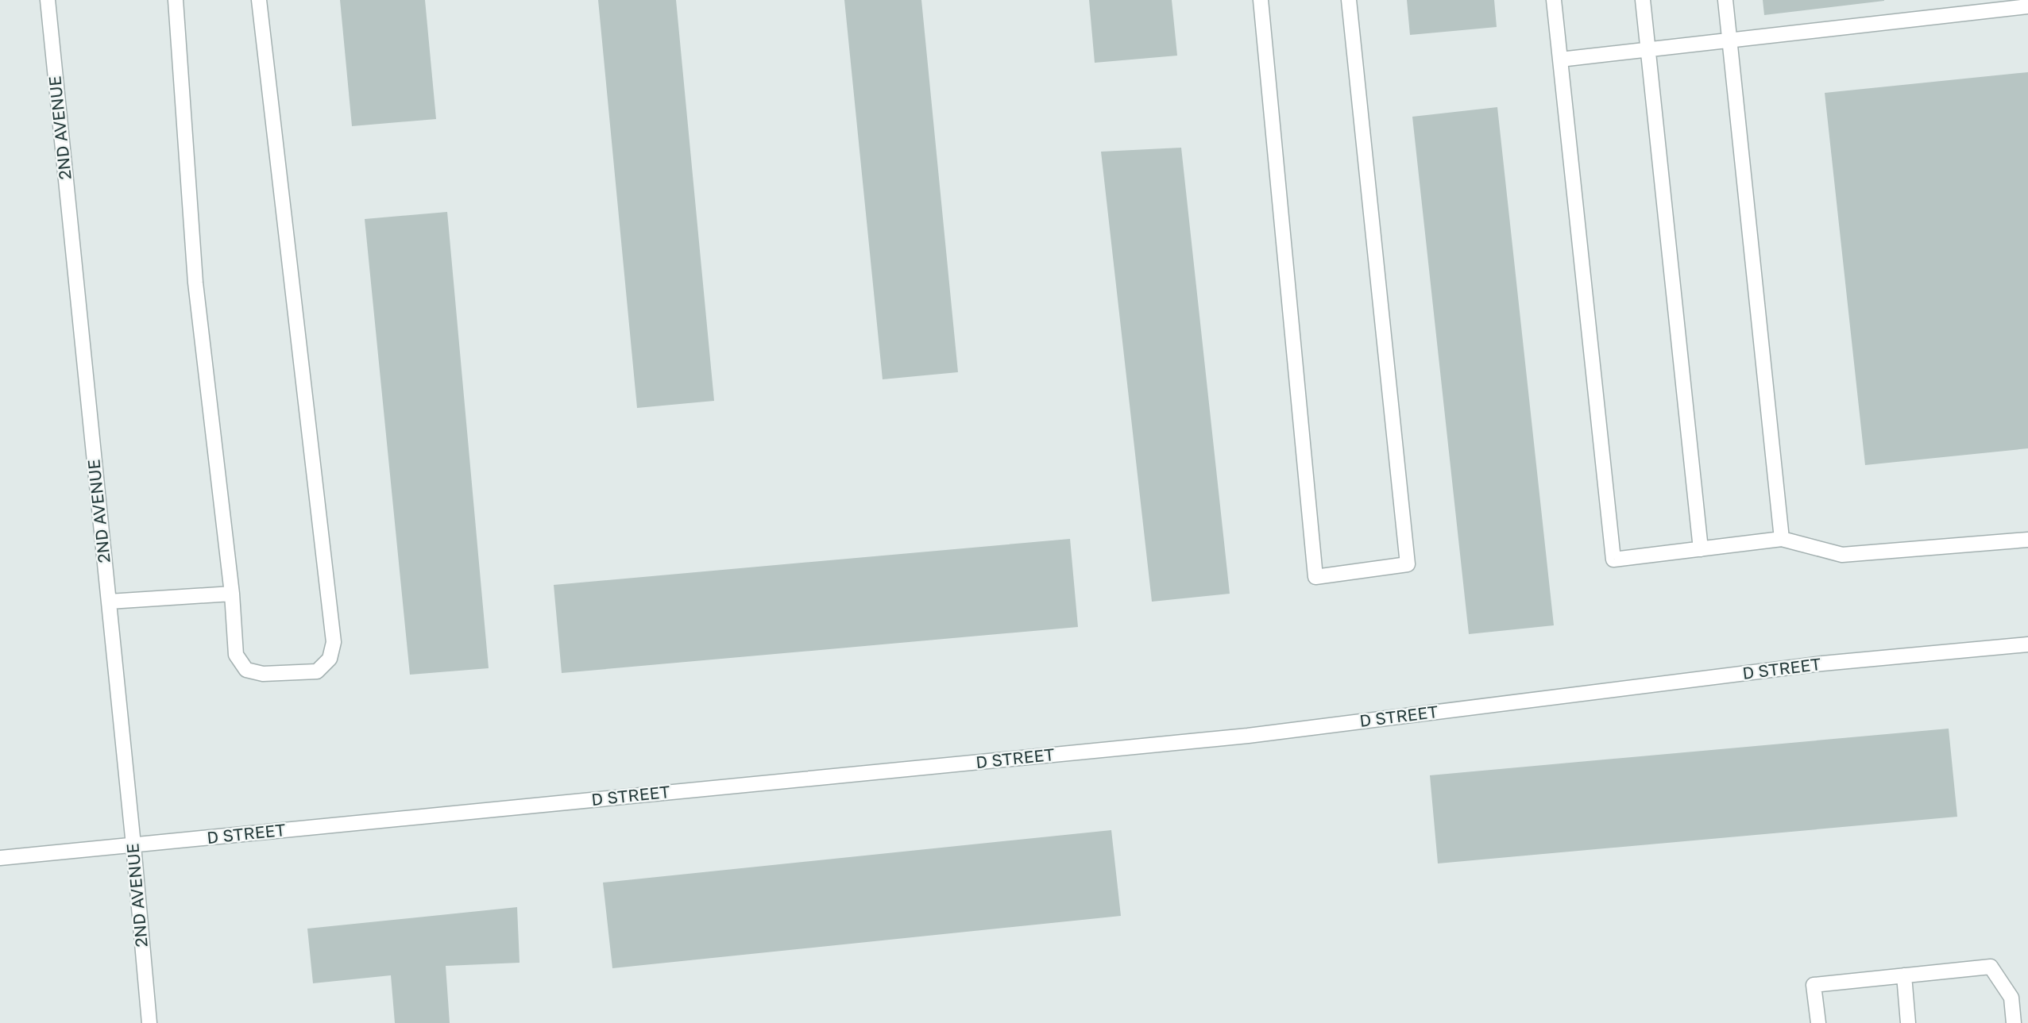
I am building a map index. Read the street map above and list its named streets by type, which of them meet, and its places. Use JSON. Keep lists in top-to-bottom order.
{
  "streets": {
    "street": ["2ND AVENUE", "D STREET"]
  },
  "crossings": [
    ["2ND AVENUE", "D STREET"]
  ]
}
